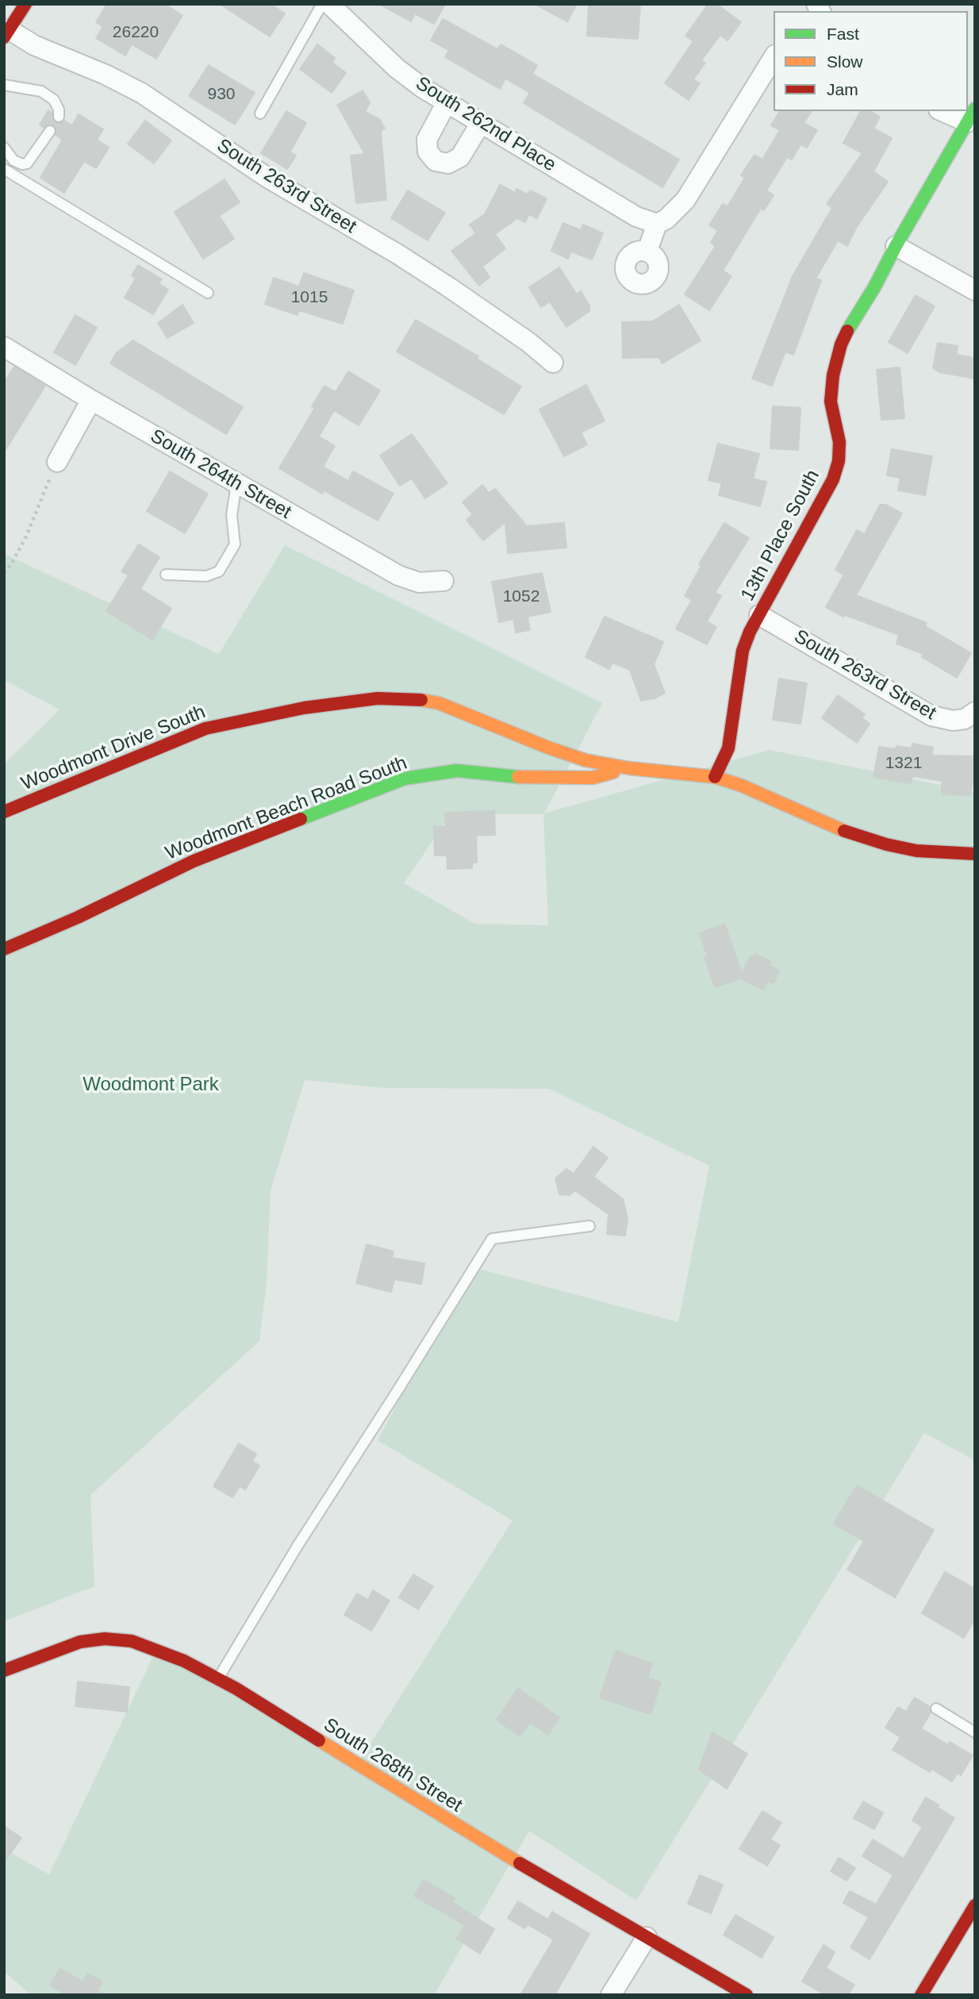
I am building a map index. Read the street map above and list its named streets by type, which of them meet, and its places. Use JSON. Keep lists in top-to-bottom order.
{
  "streets": {
    "street": [
      "South 262nd Place",
      "South 263rd Street",
      "South 264th Street",
      "13th Place South",
      "Woodmont Drive South",
      "Woodmont Beach Road South",
      "South 268th Street"
    ]
  },
  "crossings": [
    ["South 263rd Street", "13th Place South"],
    ["13th Place South", "Woodmont Drive South"],
    ["Woodmont Drive South", "Woodmont Beach Road South"]
  ],
  "parks": ["Woodmont Park"],
  "house_numbers": [
    "26220",
    "930",
    "1015",
    "1052",
    "1321"
  ],
  "legend": ["Fast", "Slow", "Jam"]
}
